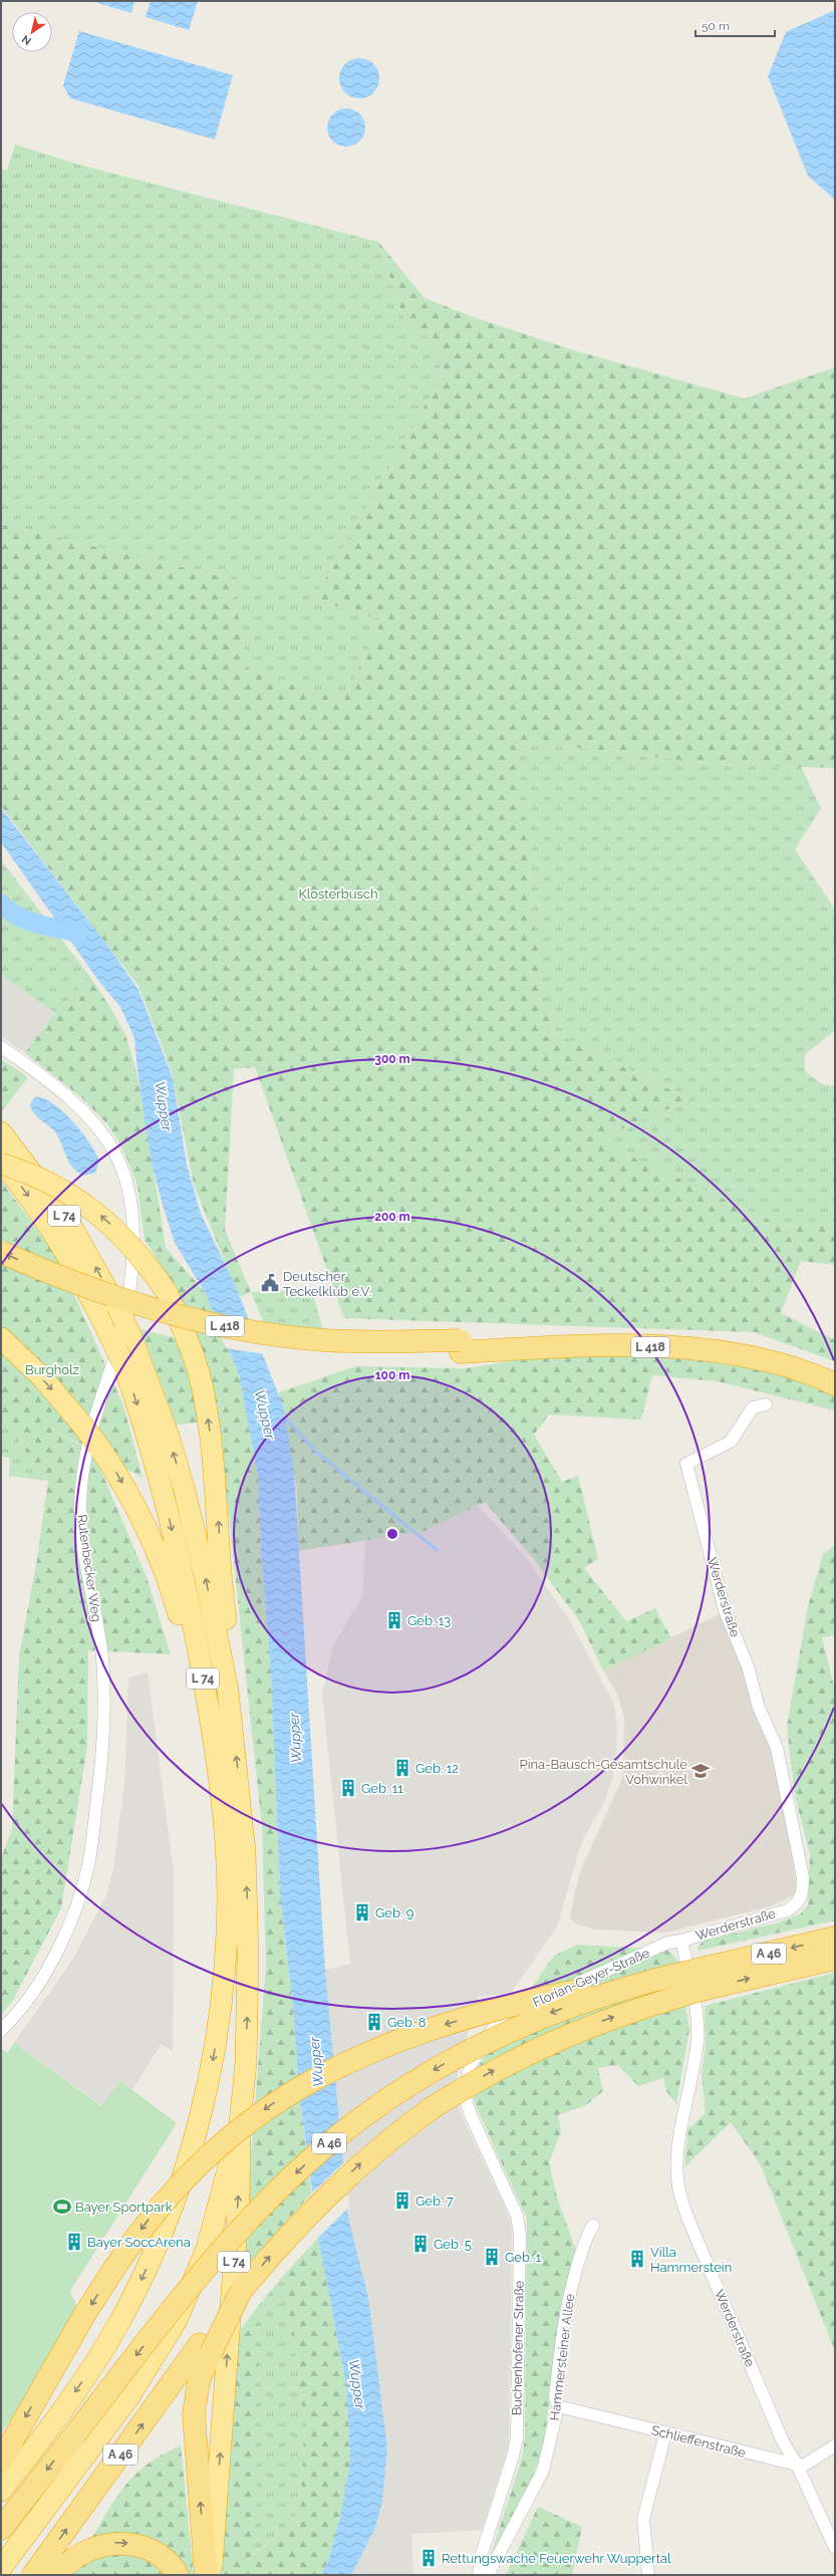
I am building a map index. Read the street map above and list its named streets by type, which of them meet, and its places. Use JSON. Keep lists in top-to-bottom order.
{
  "streets": {
    "highway": ["L 74", "L 418", "A 46"],
    "street": [
      "Rutenbecker Weg",
      "Werderstraße",
      "Florian-Geyer-Straße",
      "Buchenhofener Straße",
      "Hammersteiner Allee",
      "Schlieffenstraße"
    ]
  },
  "crossings": [
    ["L 74", "L 418"],
    ["Werderstraße", "Florian-Geyer-Straße"],
    ["Werderstraße", "Schlieffenstraße"],
    ["Florian-Geyer-Straße", "Buchenhofener Straße"],
    ["Hammersteiner Allee", "Schlieffenstraße"]
  ],
  "water": ["Wupper"],
  "parks": ["Klosterbusch", "Burgholz"],
  "places": {
    "public building": ["Deutscher Teckelklub e.V."],
    "building": [
      "Geb. 13",
      "Geb. 12",
      "Geb. 11",
      "Geb. 9",
      "Geb. 8",
      "Geb. 7",
      "Bayer SoccArena",
      "Geb. 5",
      "Geb. 1",
      "Villa Hammerstein",
      "Rettungswache Feuerwehr Wuppertal"
    ],
    "school or university": ["Pina-Bausch-Gesamtschule Vohwinkel"],
    "sports": ["Bayer Sportpark"]
  },
  "scale_bar": "50 m",
  "north": "bottom left",
  "rings": ["300 m", "200 m", "100 m"]
}
